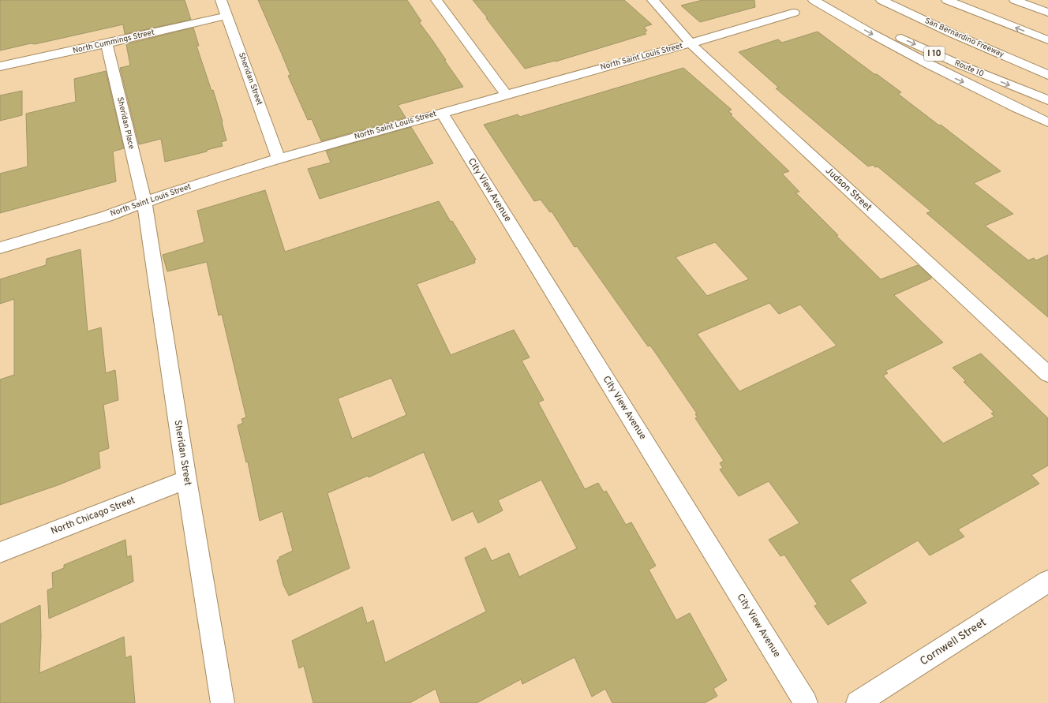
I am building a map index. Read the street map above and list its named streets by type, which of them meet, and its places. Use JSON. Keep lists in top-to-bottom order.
{
  "streets": {
    "main road": [
      "San Bernardino Freeway",
      "North Cummings Street",
      "I 10",
      "North Saint Louis Street",
      "Route 10",
      "Sheridan Street",
      "Sheridan Place",
      "Judson Street",
      "City View Avenue",
      "North Chicago Street",
      "Cornwell Street"
    ]
  },
  "crossings": [
    ["North Cummings Street", "Sheridan Street"],
    ["North Cummings Street", "Sheridan Place"],
    ["North Saint Louis Street", "Sheridan Street"],
    ["North Saint Louis Street", "Sheridan Place"],
    ["North Saint Louis Street", "Judson Street"],
    ["North Saint Louis Street", "City View Avenue"],
    ["Sheridan Street", "Sheridan Place"],
    ["Sheridan Street", "North Chicago Street"]
  ]
}
